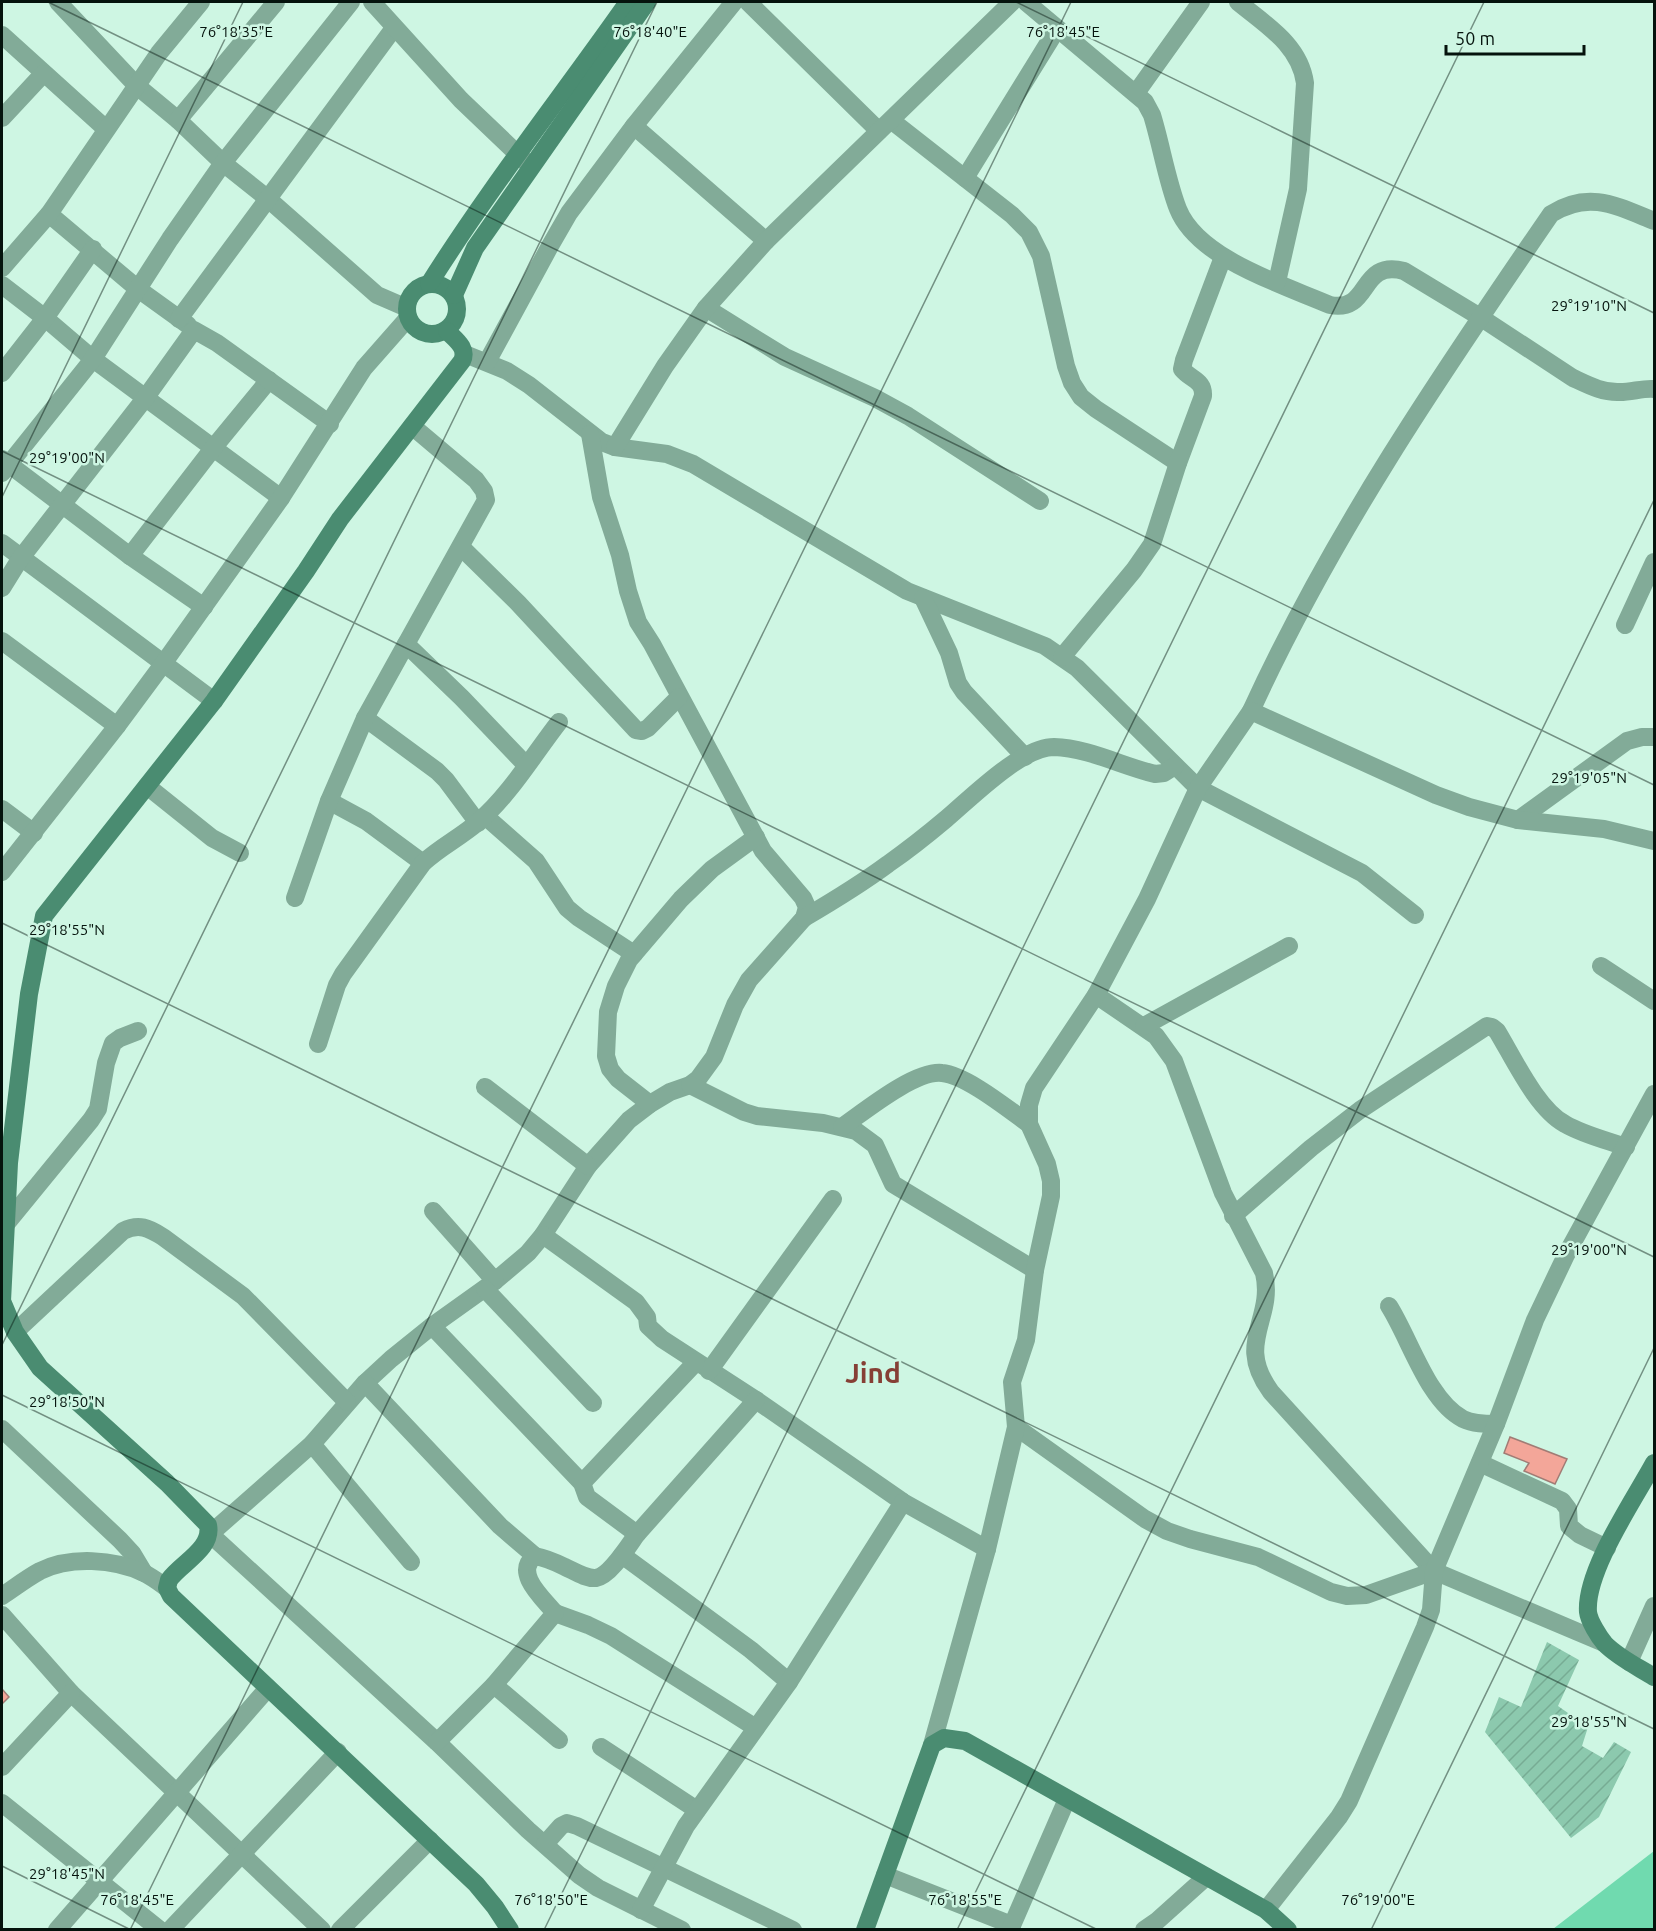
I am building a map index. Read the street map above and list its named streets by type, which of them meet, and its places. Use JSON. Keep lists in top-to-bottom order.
{
  "districts": ["Jind"],
  "scale_bar": "50 m",
  "coordinates": [
    "76°18'35\"E",
    "76°18'40\"E",
    "76°18'45\"E",
    "29°19'10\"N",
    "29°19'00\"N",
    "29°19'05\"N",
    "29°18'55\"N",
    "29°18'50\"N",
    "29°18'45\"N",
    "76°18'50\"E",
    "76°18'55\"E",
    "76°19'00\"E"
  ]
}
